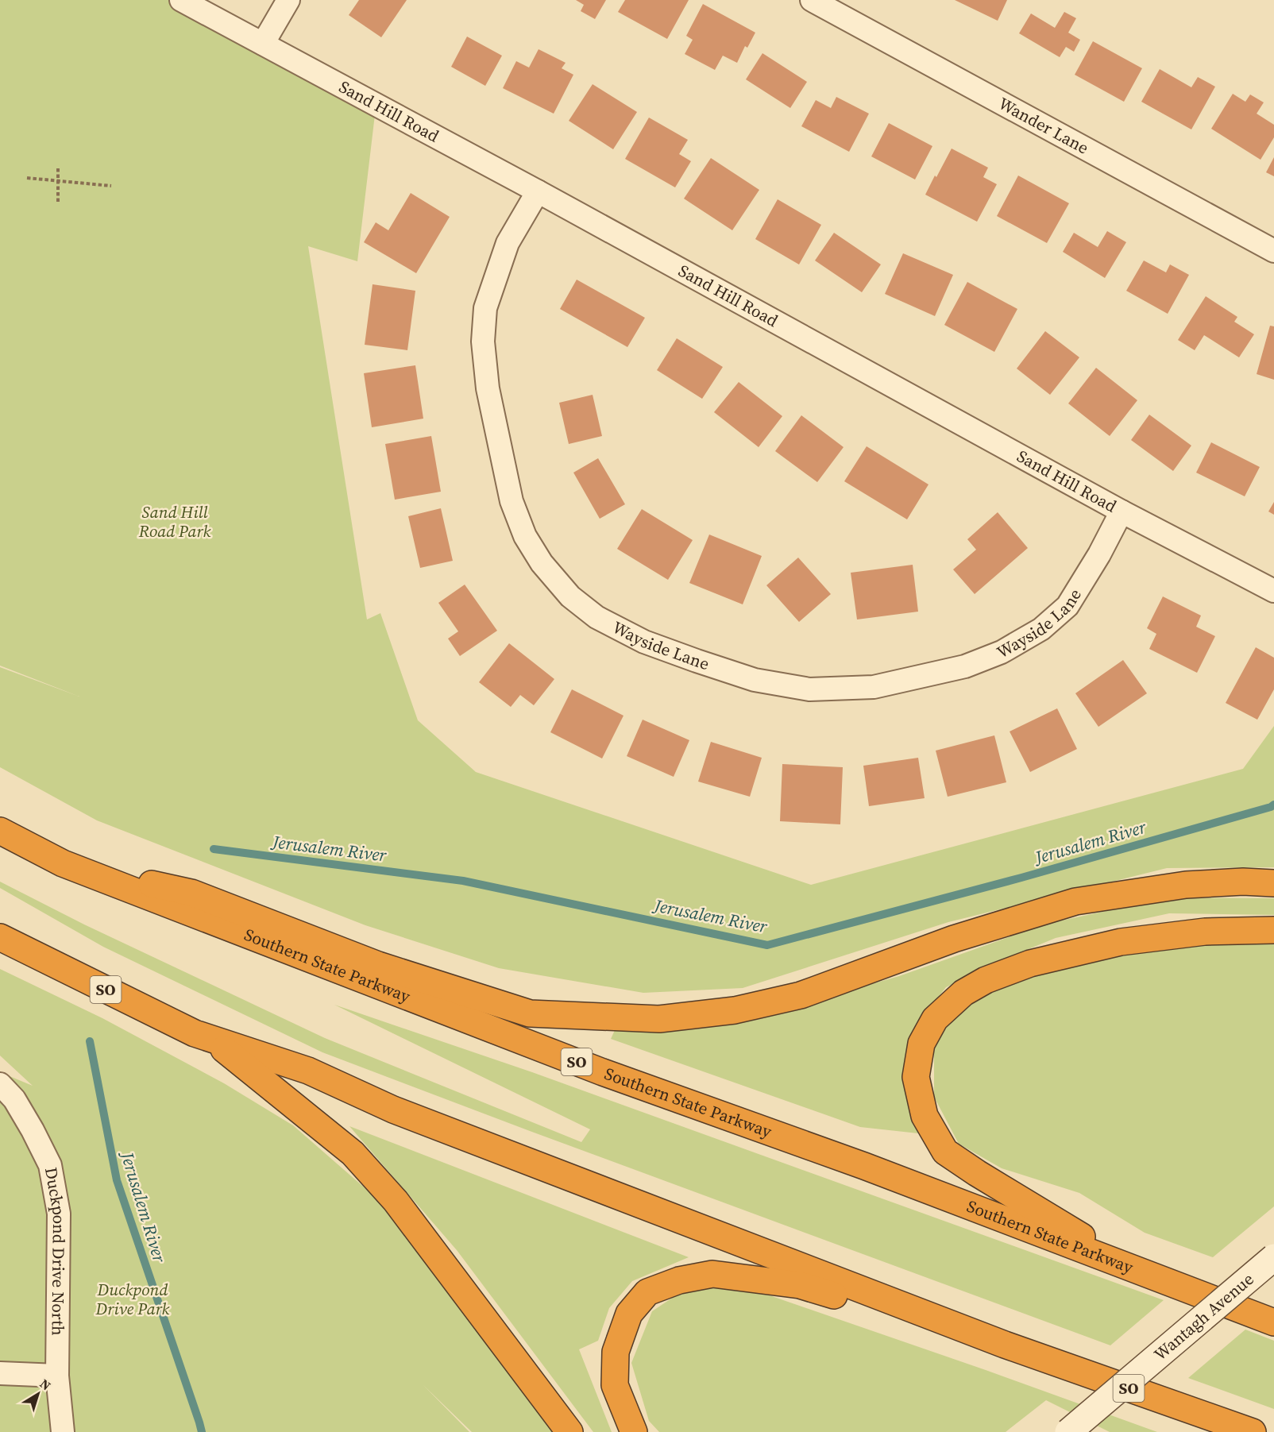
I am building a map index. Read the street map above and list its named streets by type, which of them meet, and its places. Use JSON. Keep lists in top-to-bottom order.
{
  "streets": {
    "highway": ["Southern State Parkway", "SO"],
    "main road": ["Wantagh Avenue"],
    "street": [
      "Sand Hill Road",
      "Wander Lane",
      "Wayside Lane",
      "Duckpond Drive North"
    ]
  },
  "crossings": [
    ["Sand Hill Road", "Wayside Lane"]
  ],
  "water": ["Jerusalem River"],
  "parks": ["Sand Hill Road Park", "Duckpond Drive Park"],
  "north": "top right"
}
